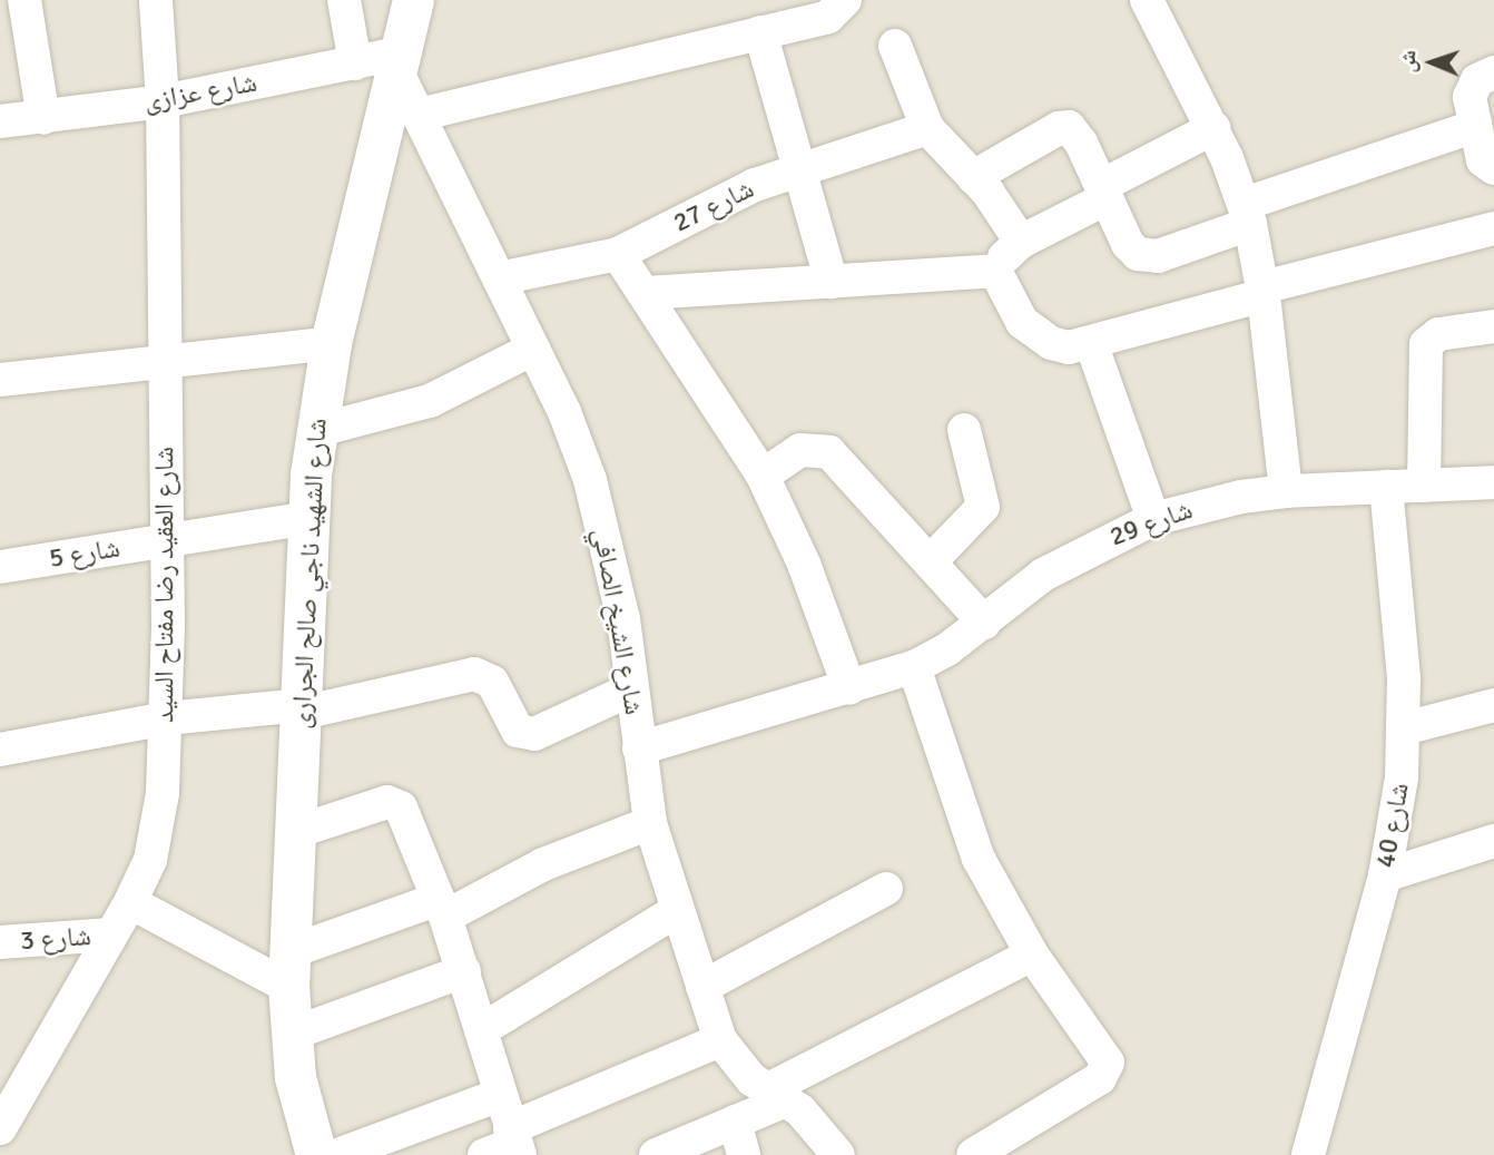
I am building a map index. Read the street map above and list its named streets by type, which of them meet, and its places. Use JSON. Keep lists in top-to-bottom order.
{
  "streets": {
    "street": [
      "شارع عزازى",
      "شارع 27",
      "شارع 29",
      "شارع 5",
      "شارع الشهيد ناجي صالح الجرارى",
      "شارع العقيد رضا مفتاح السيد",
      "شارع الشيخ الصافي",
      "شارع 40",
      "شارع 3"
    ]
  },
  "crossings": [
    ["شارع عزازى", "شارع الشهيد ناجي صالح الجرارى"],
    ["شارع عزازى", "شارع العقيد رضا مفتاح السيد"],
    ["شارع عزازى", "شارع الشيخ الصافي"],
    ["شارع 27", "شارع الشيخ الصافي"],
    ["شارع 29", "شارع الشيخ الصافي"],
    ["شارع 29", "شارع 40"],
    ["شارع 5", "شارع الشهيد ناجي صالح الجرارى"],
    ["شارع 5", "شارع العقيد رضا مفتاح السيد"],
    ["شارع الشهيد ناجي صالح الجرارى", "شارع الشيخ الصافي"],
    ["شارع العقيد رضا مفتاح السيد", "شارع 3"]
  ],
  "north": "left"
}
